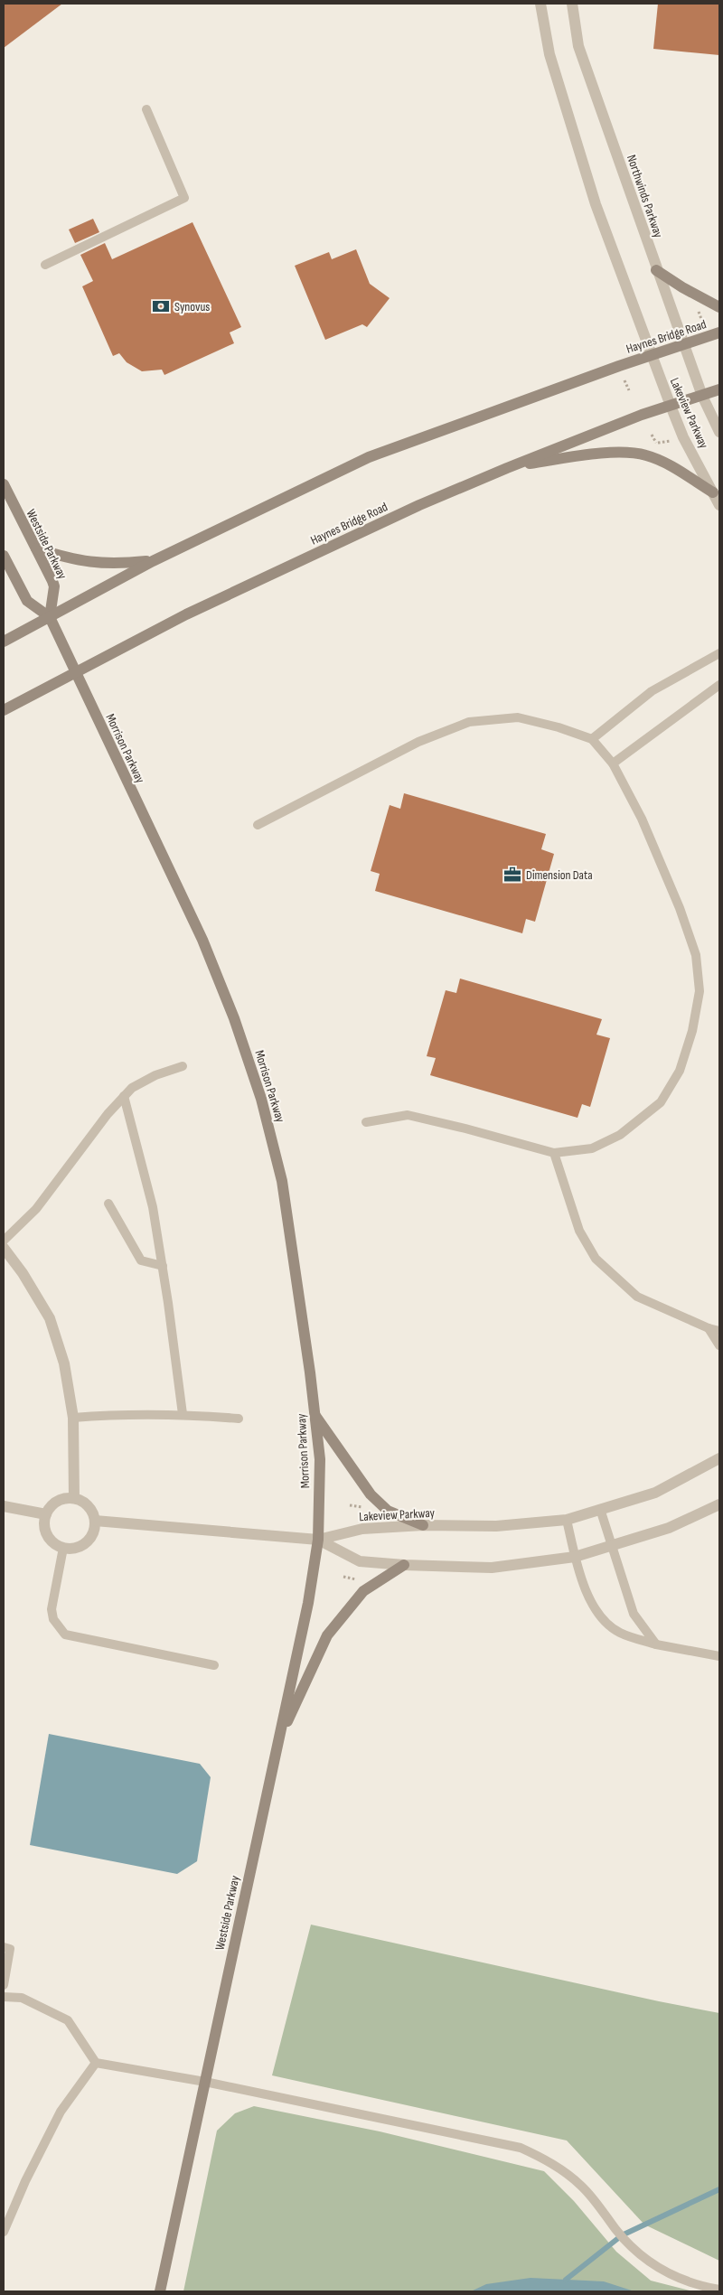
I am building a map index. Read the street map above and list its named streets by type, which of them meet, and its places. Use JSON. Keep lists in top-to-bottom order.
{
  "streets": {
    "main road": ["Haynes Bridge Road", "Westside Parkway", "Morrison Parkway"],
    "street": ["Northwinds Parkway", "Lakeview Parkway"]
  },
  "crossings": [
    ["Northwinds Parkway", "Haynes Bridge Road"],
    ["Northwinds Parkway", "Lakeview Parkway"],
    ["Haynes Bridge Road", "Lakeview Parkway"],
    ["Haynes Bridge Road", "Westside Parkway"],
    ["Haynes Bridge Road", "Morrison Parkway"],
    ["Lakeview Parkway", "Westside Parkway"],
    ["Lakeview Parkway", "Morrison Parkway"],
    ["Westside Parkway", "Morrison Parkway"]
  ],
  "places": {
    "bank": ["Synovus"],
    "office": ["Dimension Data"]
  }
}
